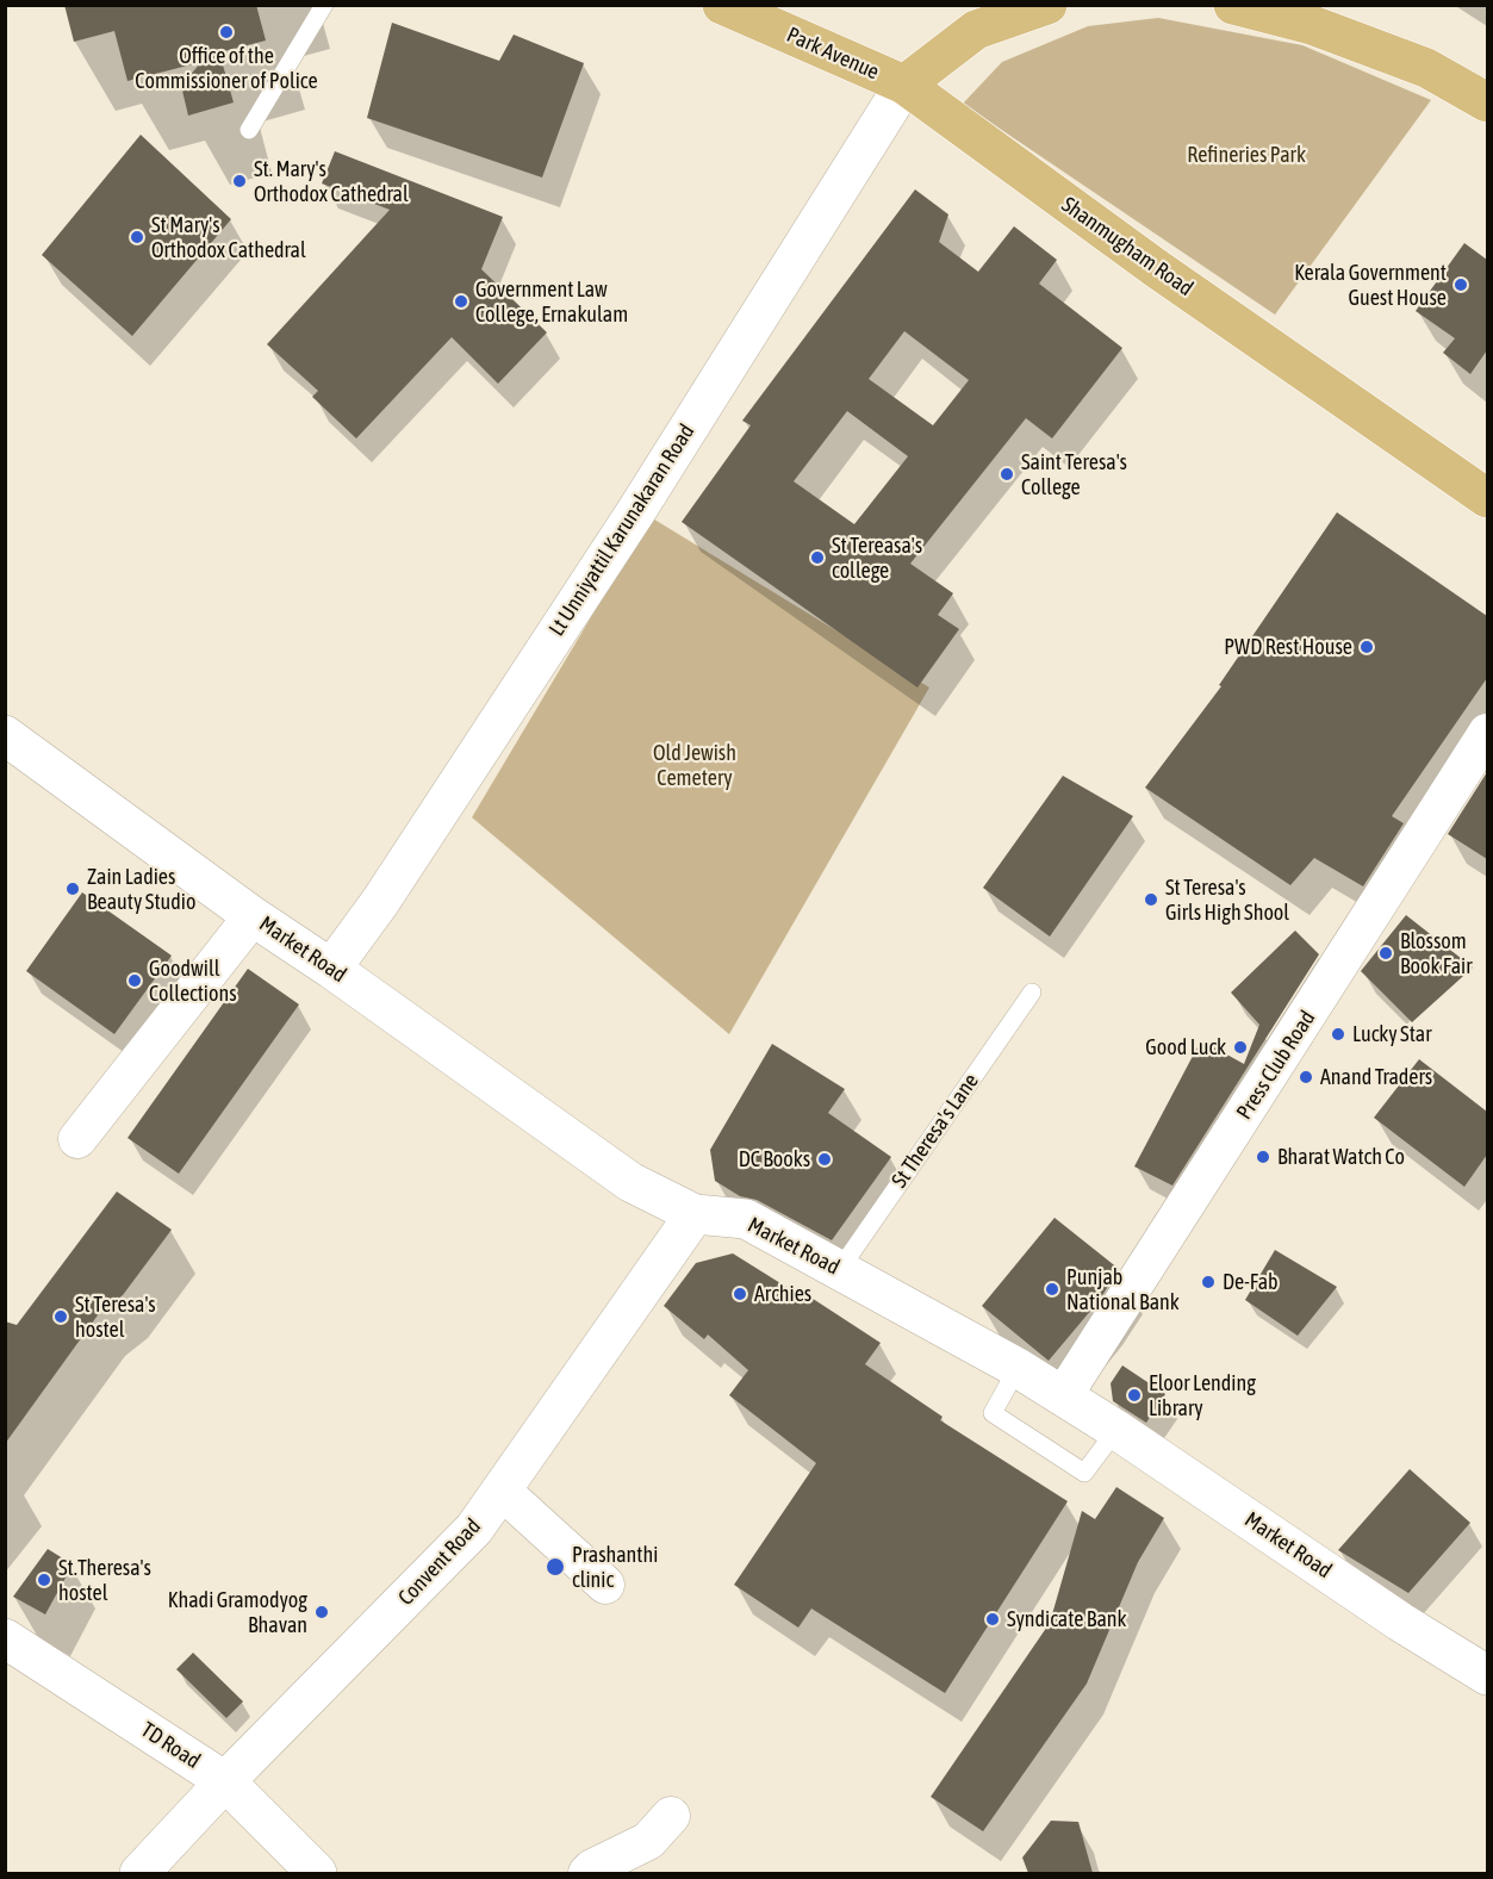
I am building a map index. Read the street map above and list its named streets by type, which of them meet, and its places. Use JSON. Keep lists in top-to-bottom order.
{
  "streets": {
    "main road": ["Park Avenue", "Shanmugham Road"],
    "street": [
      "Lt Unniyattil Karunakaran Road",
      "Market Road",
      "Press Club Road",
      "Convent Road",
      "TD Road"
    ],
    "lane": ["St Theresa's Lane"]
  },
  "crossings": [
    ["Park Avenue", "Shanmugham Road"],
    ["Park Avenue", "Lt Unniyattil Karunakaran Road"],
    ["Shanmugham Road", "Lt Unniyattil Karunakaran Road"],
    ["Lt Unniyattil Karunakaran Road", "Market Road"],
    ["Market Road", "Press Club Road"],
    ["Market Road", "St Theresa's Lane"],
    ["Market Road", "Convent Road"],
    ["Convent Road", "TD Road"]
  ],
  "parks": ["Refineries Park", "Old Jewish Cemetery"],
  "places": [
    "Office of the Commissioner of Police",
    "St. Mary's Orthodox Cathedral",
    "St Mary's Orthodox Cathedral",
    "Kerala Government Guest House",
    "Government Law College, Ernakulam",
    "Saint Teresa's College",
    "St Tereasa's college",
    "PWD Rest House",
    "Zain Ladies Beauty Studio",
    "St Teresa's Girls High Shool",
    "Blossom Book Fair",
    "Goodwill Collections",
    "Lucky Star",
    "Good Luck",
    "Anand Traders",
    "Bharat Watch Co",
    "DC Books",
    "De-Fab",
    "Punjab National Bank",
    "Archies",
    "St Teresa's hostel",
    "Eloor Lending Library",
    "Prashanthi clinic",
    "St.Theresa's hostel",
    "Khadi Gramodyog Bhavan",
    "Syndicate Bank"
  ]
}
